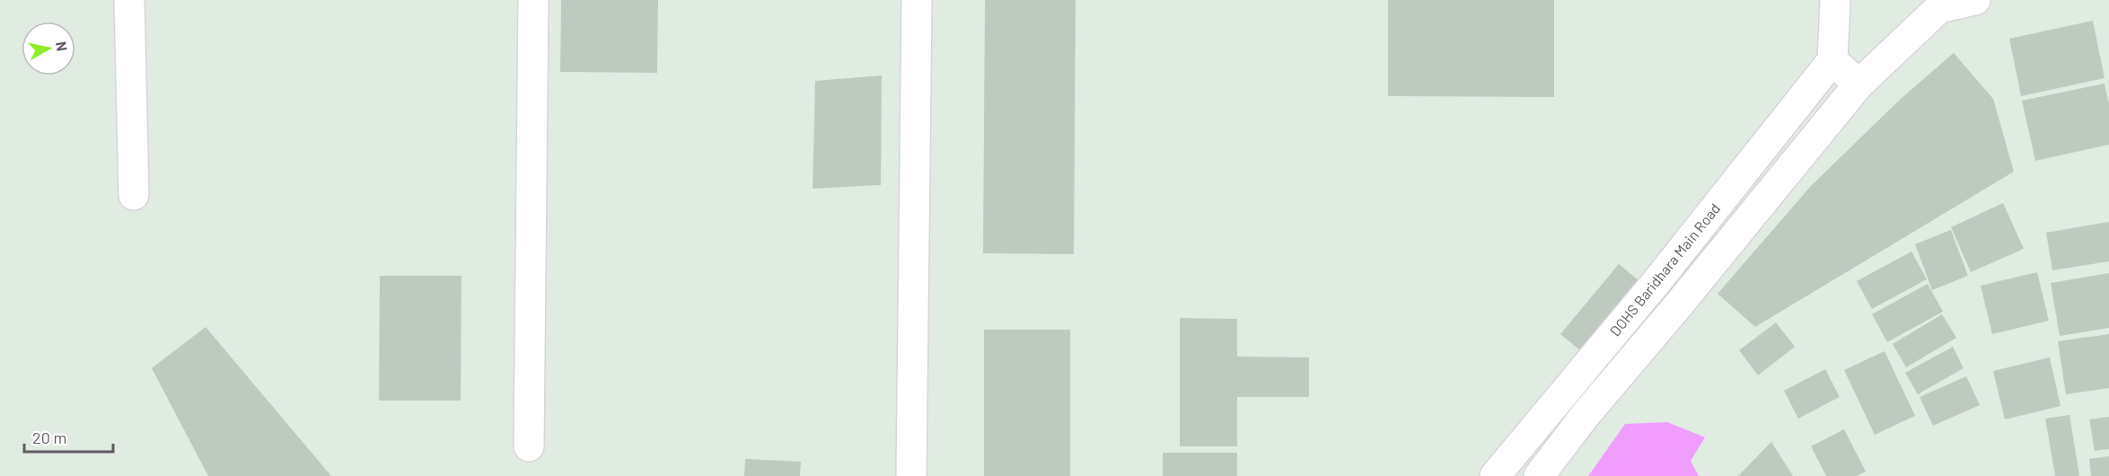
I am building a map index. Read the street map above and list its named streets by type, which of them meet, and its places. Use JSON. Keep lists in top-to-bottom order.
{
  "streets": {
    "street": ["DOHS Baridhara Main Road"]
  },
  "scale_bar": "20 m",
  "north": "right"
}
